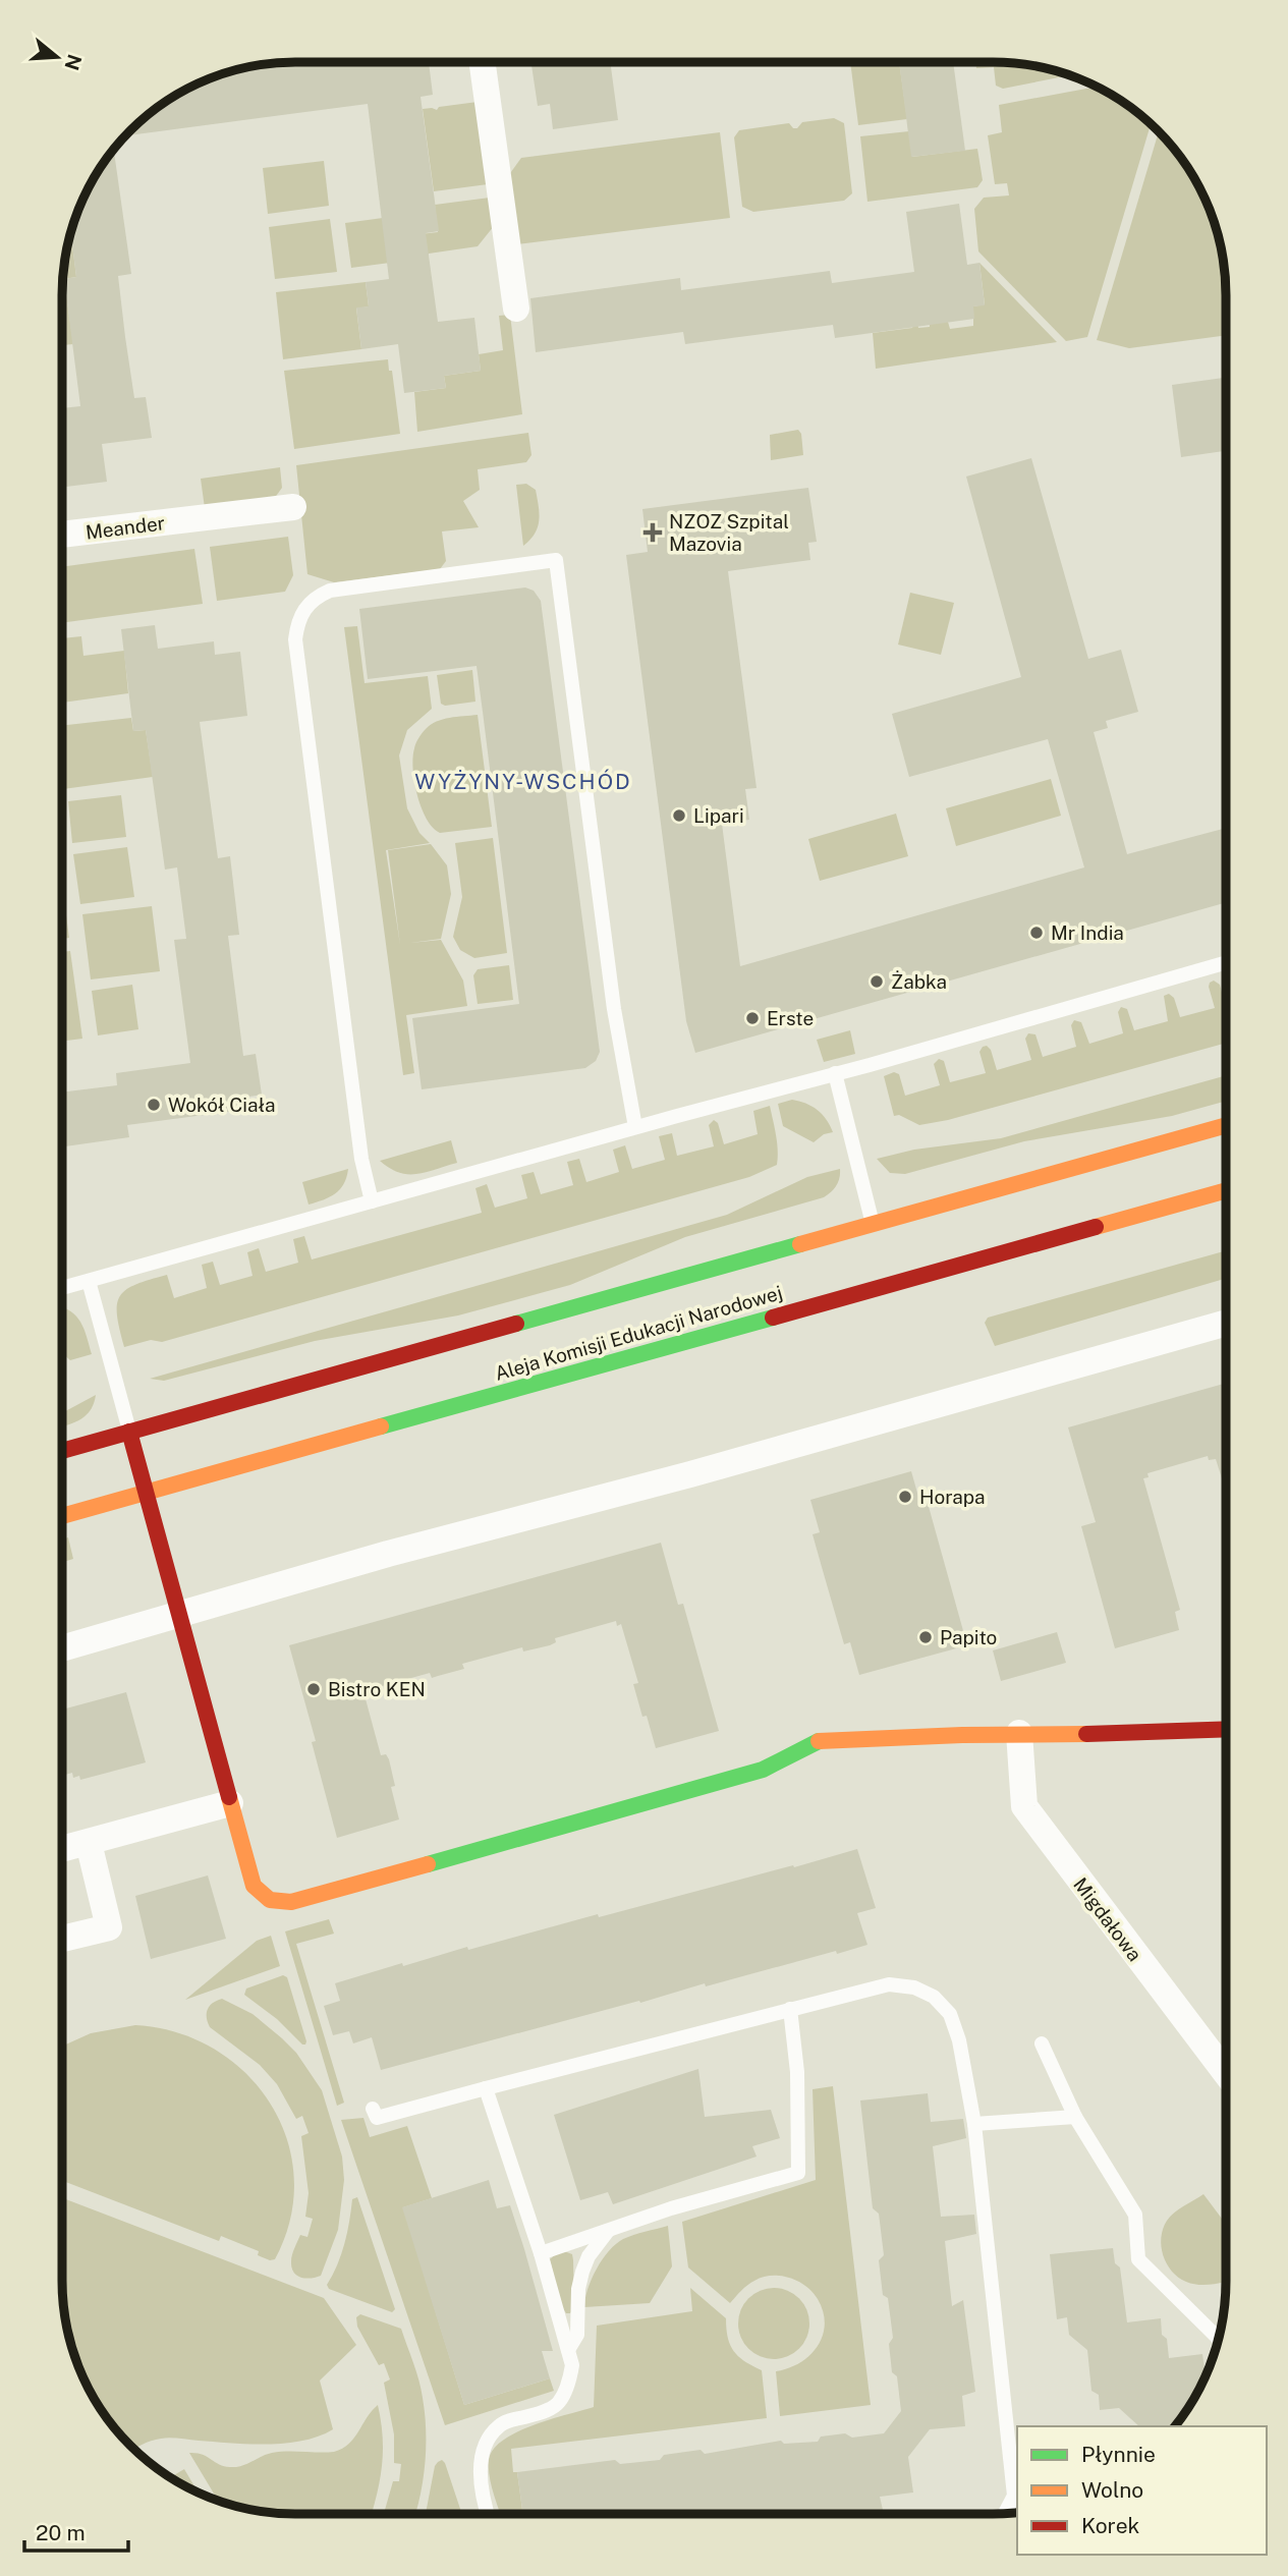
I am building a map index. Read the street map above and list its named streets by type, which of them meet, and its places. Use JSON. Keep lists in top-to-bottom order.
{
  "streets": {
    "street": ["Meander", "Aleja Komisji Edukacji Narodowej", "Migdałowa"]
  },
  "districts": ["WYŻYNY-WSCHÓD"],
  "places": {
    "health": ["NZOZ Szpital Mazovia"],
    "other": [
      "Lipari",
      "Mr India",
      "Żabka",
      "Erste",
      "Wokół Ciała",
      "Horapa",
      "Papito",
      "Bistro KEN"
    ]
  },
  "legend": ["Płynnie", "Wolno", "Korek"],
  "scale_bar": "20 m",
  "north": "right"
}
